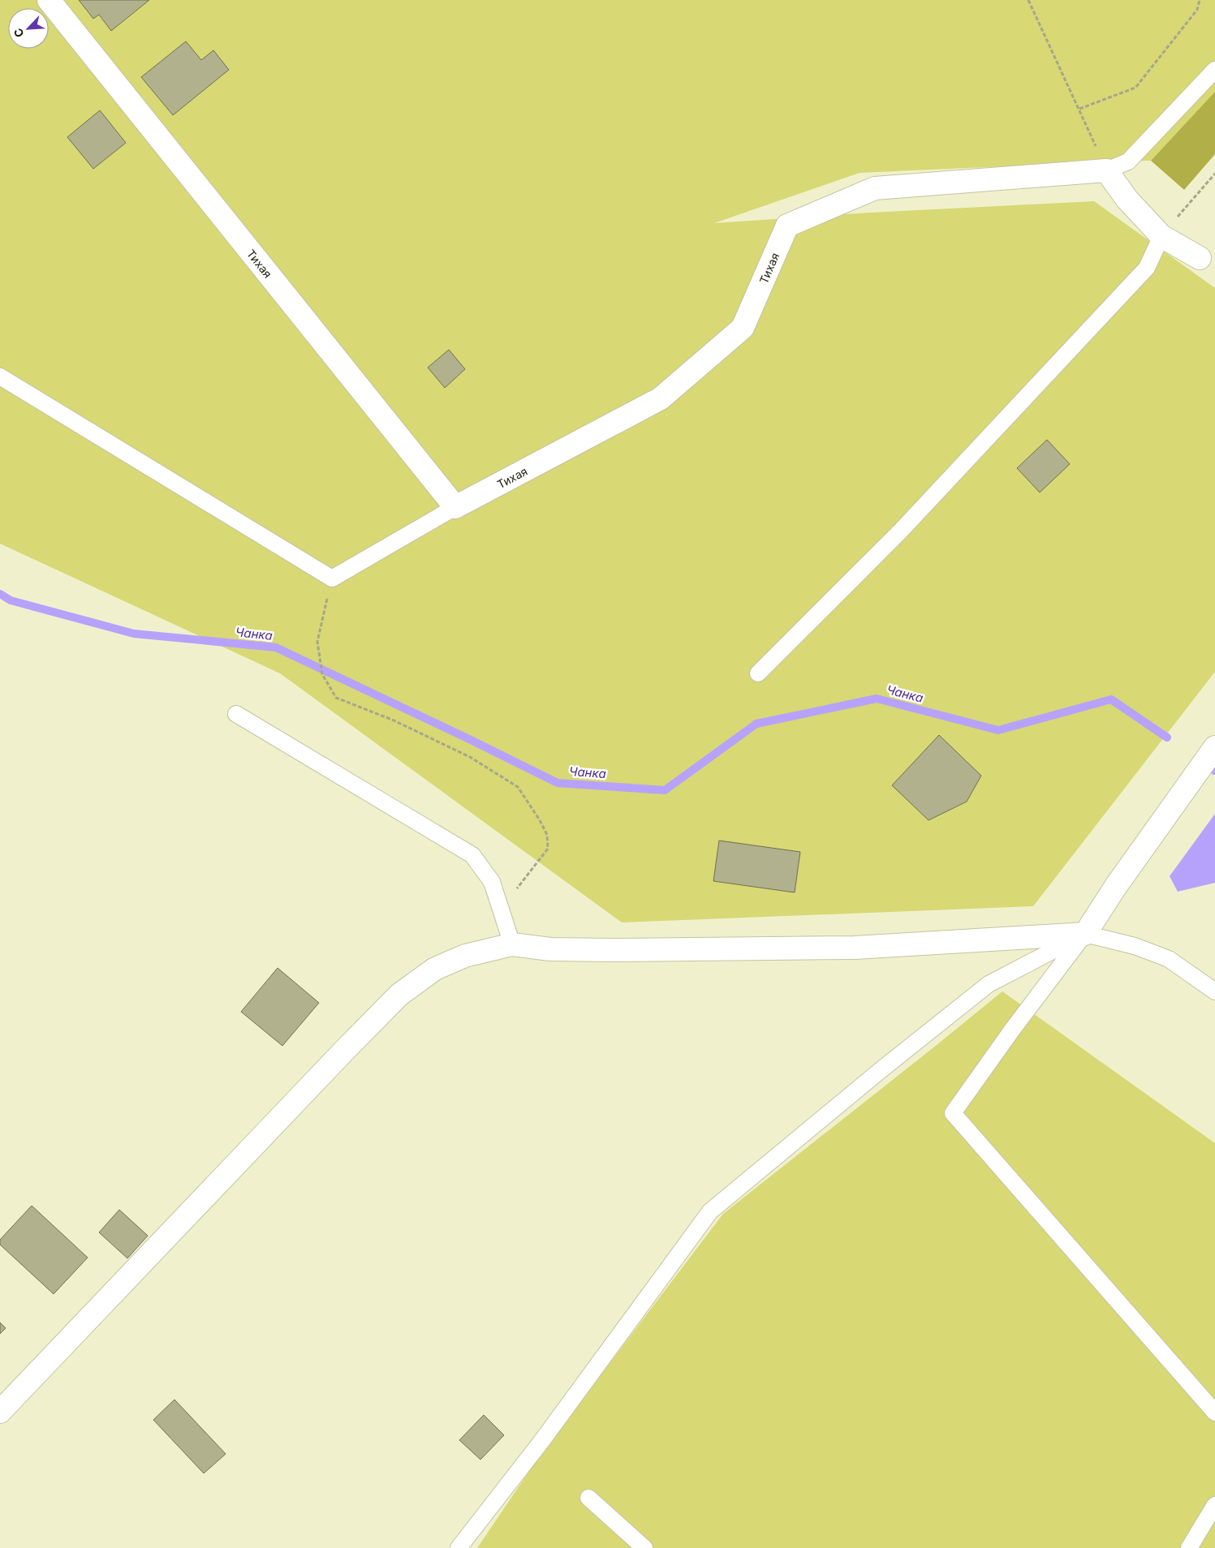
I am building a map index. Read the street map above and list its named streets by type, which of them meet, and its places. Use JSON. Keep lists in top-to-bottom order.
{
  "streets": {
    "street": ["Тихая"]
  },
  "water": ["Чанка"],
  "north": "bottom left"
}
